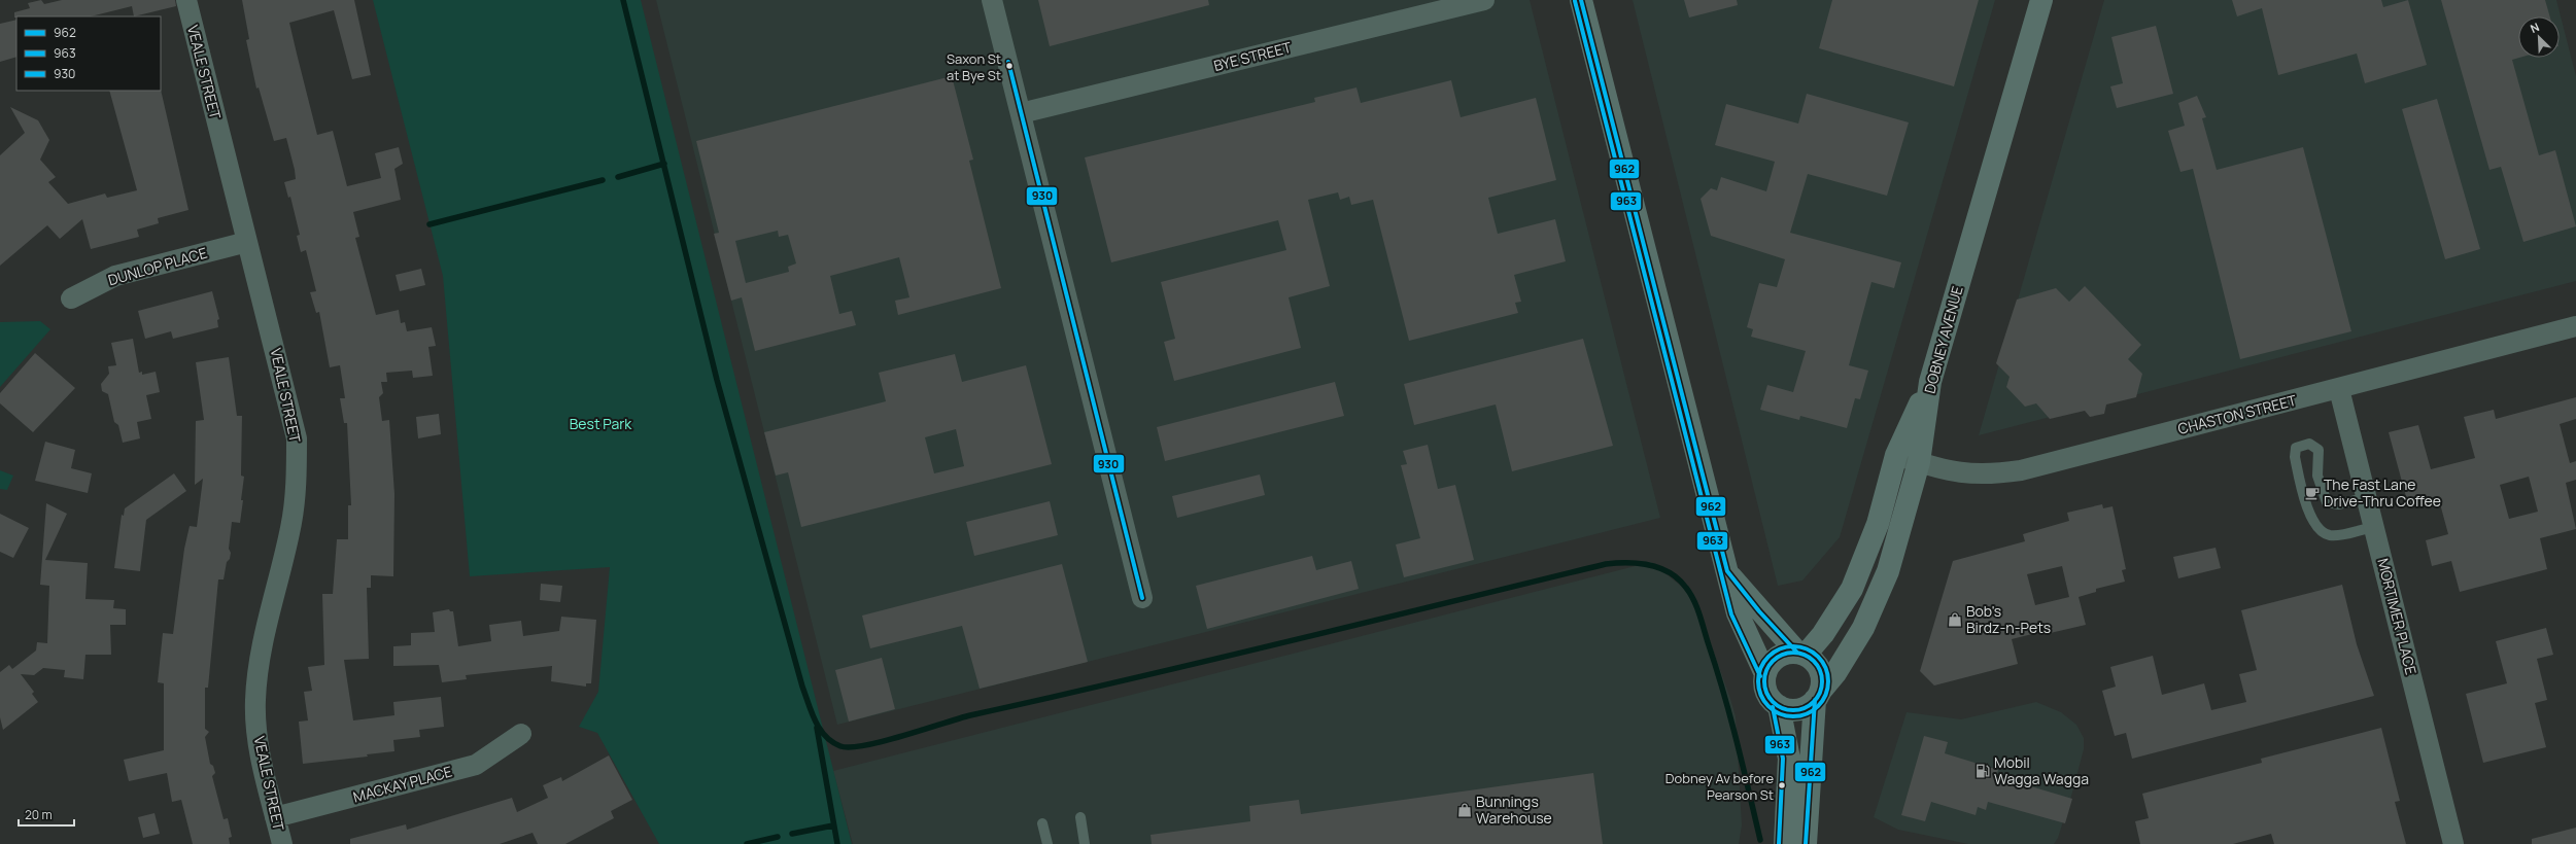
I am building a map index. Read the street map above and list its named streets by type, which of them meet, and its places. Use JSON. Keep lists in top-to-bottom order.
{
  "streets": {
    "main road": ["DOBNEY AVENUE"],
    "street": [
      "BYE STREET",
      "VEALE STREET",
      "DUNLOP PLACE",
      "CHASTON STREET",
      "MORTIMER PLACE",
      "MACKAY PLACE"
    ]
  },
  "crossings": [
    ["VEALE STREET", "DUNLOP PLACE"],
    ["VEALE STREET", "MACKAY PLACE"],
    ["DOBNEY AVENUE", "CHASTON STREET"],
    ["CHASTON STREET", "MORTIMER PLACE"]
  ],
  "parks": ["Best Park"],
  "places": {
    "other": ["Saxon St at Bye St", "Dobney Av before Pearson St"],
    "cafe": ["The Fast Lane Drive-Thru Coffee"],
    "shop": ["Bob's Birdz-n-Pets", "Bunnings Warehouse"],
    "fuel station": ["Mobil Wagga Wagga"]
  },
  "lines": ["transit line 962", "transit line 963", "transit line 930"],
  "legend": ["962", "963", "930"],
  "scale_bar": "20 m",
  "north": "top left"
}
